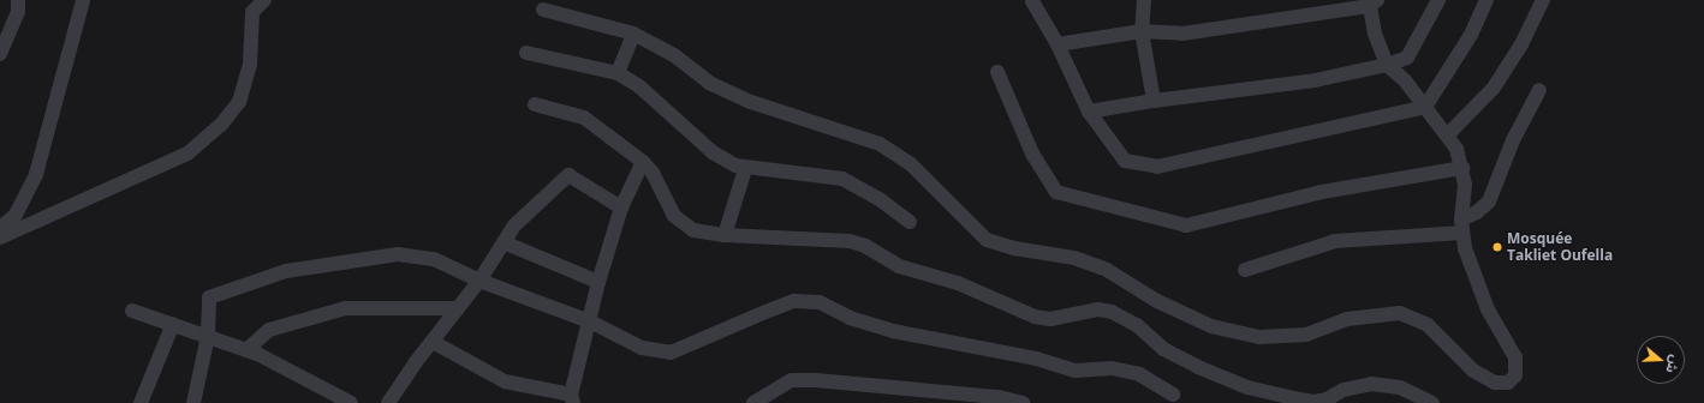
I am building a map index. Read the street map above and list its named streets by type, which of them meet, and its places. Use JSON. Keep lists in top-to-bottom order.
{
  "places": ["Mosquée Takliet Oufella"],
  "north": "right"
}
